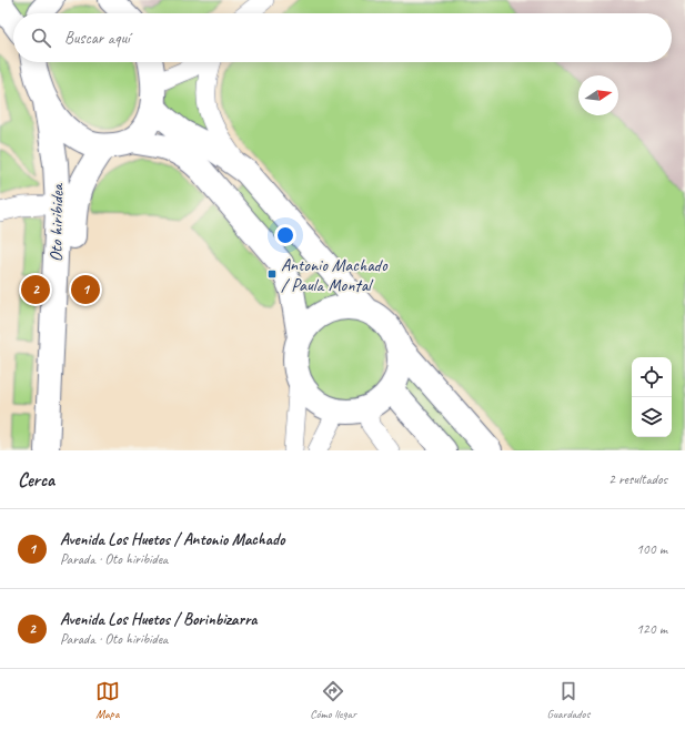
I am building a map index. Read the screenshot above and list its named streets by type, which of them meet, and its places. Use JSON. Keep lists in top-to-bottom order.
{
  "streets": {
    "main road": ["Oto hiribidea"]
  },
  "places": {
    "transit": ["Antonio Machado / Paula Montal"]
  },
  "north": "right",
  "page": {
    "search": "Buscar aquí",
    "pins": ["1", "2"],
    "heading": ["Cerca", "2 resultados"],
    "list": [
      {
        "mark": "1",
        "name": "Avenida Los Huetos / Antonio Machado",
        "note": "Parada · Oto hiribidea",
        "value": "100 m"
      },
      {
        "mark": "2",
        "name": "Avenida Los Huetos / Borinbizarra",
        "note": "Parada · Oto hiribidea",
        "value": "120 m"
      }
    ],
    "nav": ["Mapa", "Cómo llegar", "Guardados"]
  }
}
